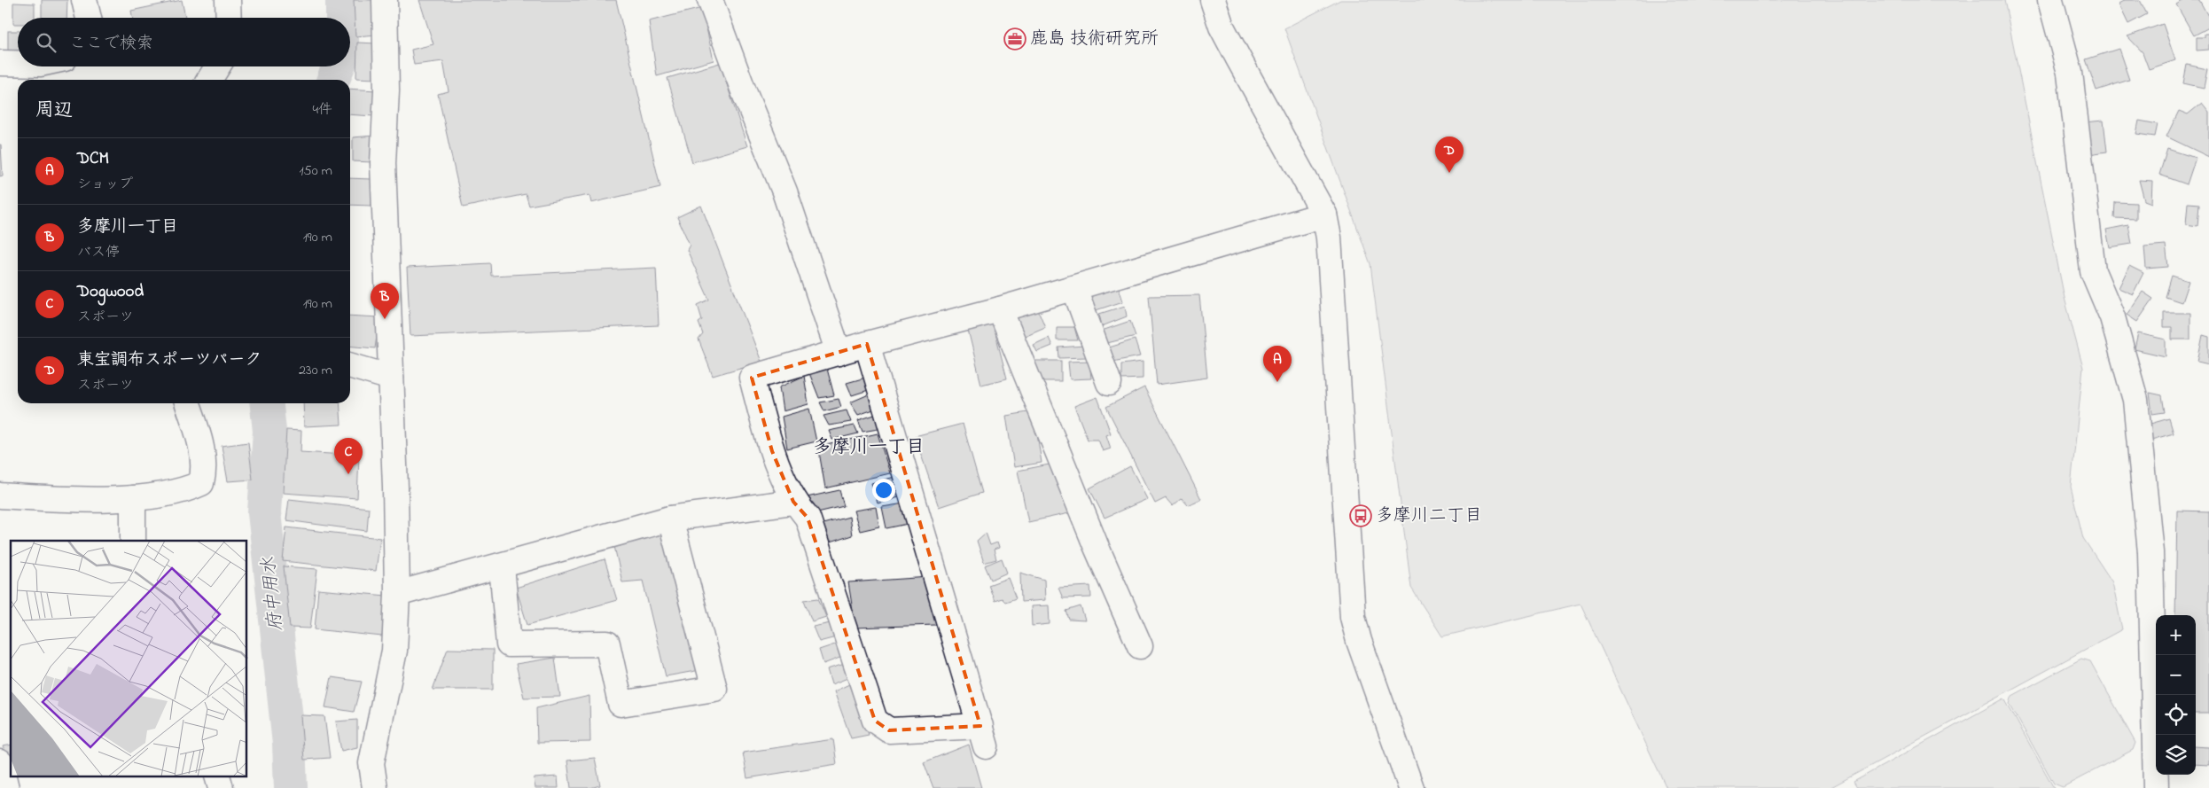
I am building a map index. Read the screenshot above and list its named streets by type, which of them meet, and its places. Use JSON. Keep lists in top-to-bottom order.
{
  "districts": ["多摩川一丁目"],
  "water": ["府中用水"],
  "places": {
    "office": ["鹿島 技術研究所"],
    "bus stop": ["多摩川二丁目"]
  },
  "page": {
    "search": "ここで検索",
    "heading": ["周辺", "4件"],
    "pins": [
      "D",
      "B",
      "A",
      "C"
    ],
    "list": [
      {
        "mark": "A",
        "name": "DCM",
        "note": "ショップ",
        "value": "150 m"
      },
      {
        "mark": "B",
        "name": "多摩川一丁目",
        "note": "バス停",
        "value": "190 m"
      },
      {
        "mark": "C",
        "name": "Dogwood",
        "note": "スポーツ",
        "value": "190 m"
      },
      {
        "mark": "D",
        "name": "東宝調布スポーツパーク",
        "note": "スポーツ",
        "value": "230 m"
      }
    ],
    "map_buttons": ["+", "−"]
  }
}
